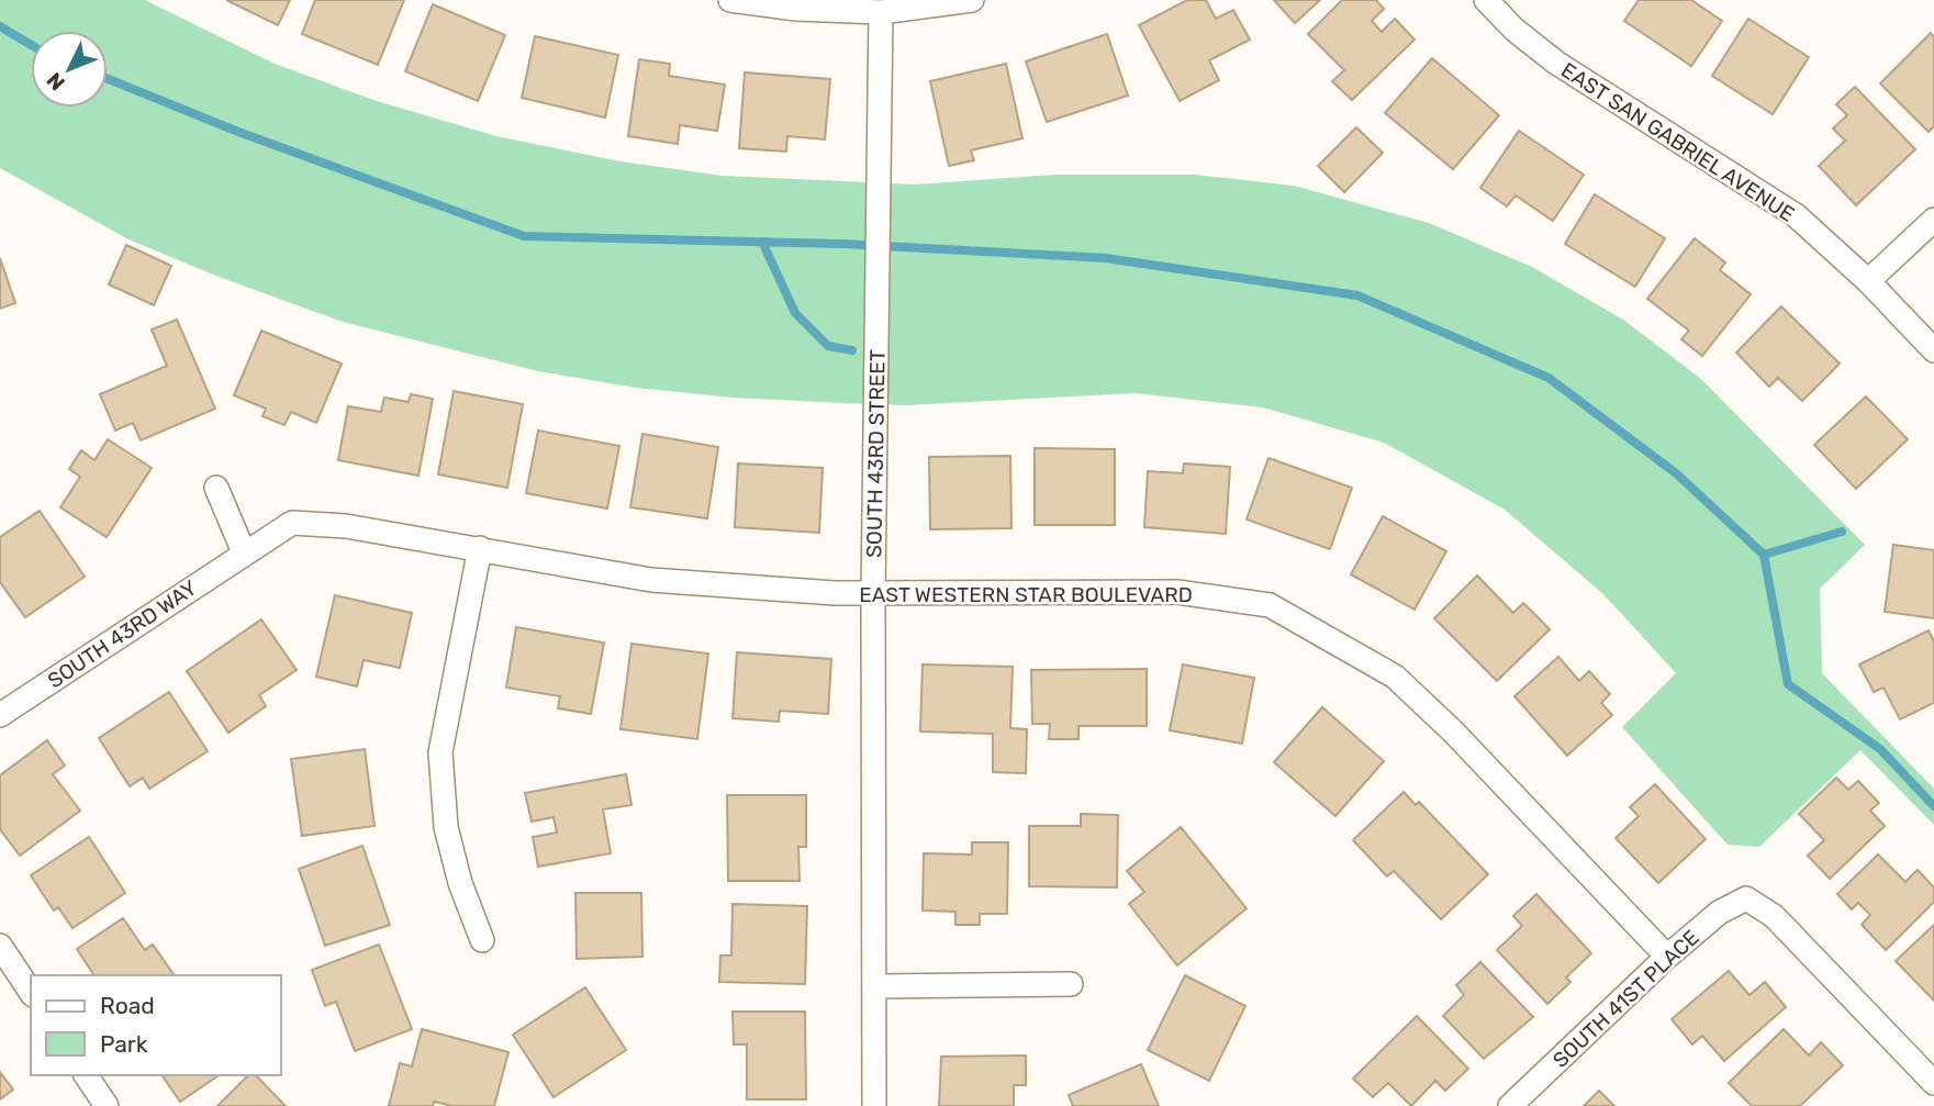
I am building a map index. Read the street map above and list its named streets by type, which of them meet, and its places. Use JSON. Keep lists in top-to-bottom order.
{
  "streets": {
    "street": [
      "EAST SAN GABRIEL AVENUE",
      "SOUTH 43RD STREET",
      "EAST WESTERN STAR BOULEVARD",
      "SOUTH 43RD WAY",
      "SOUTH 41ST PLACE"
    ]
  },
  "crossings": [
    ["SOUTH 43RD STREET", "EAST WESTERN STAR BOULEVARD"],
    ["EAST WESTERN STAR BOULEVARD", "SOUTH 43RD WAY"],
    ["EAST WESTERN STAR BOULEVARD", "SOUTH 41ST PLACE"]
  ],
  "legend": ["Road", "Park"],
  "north": "bottom left"
}
